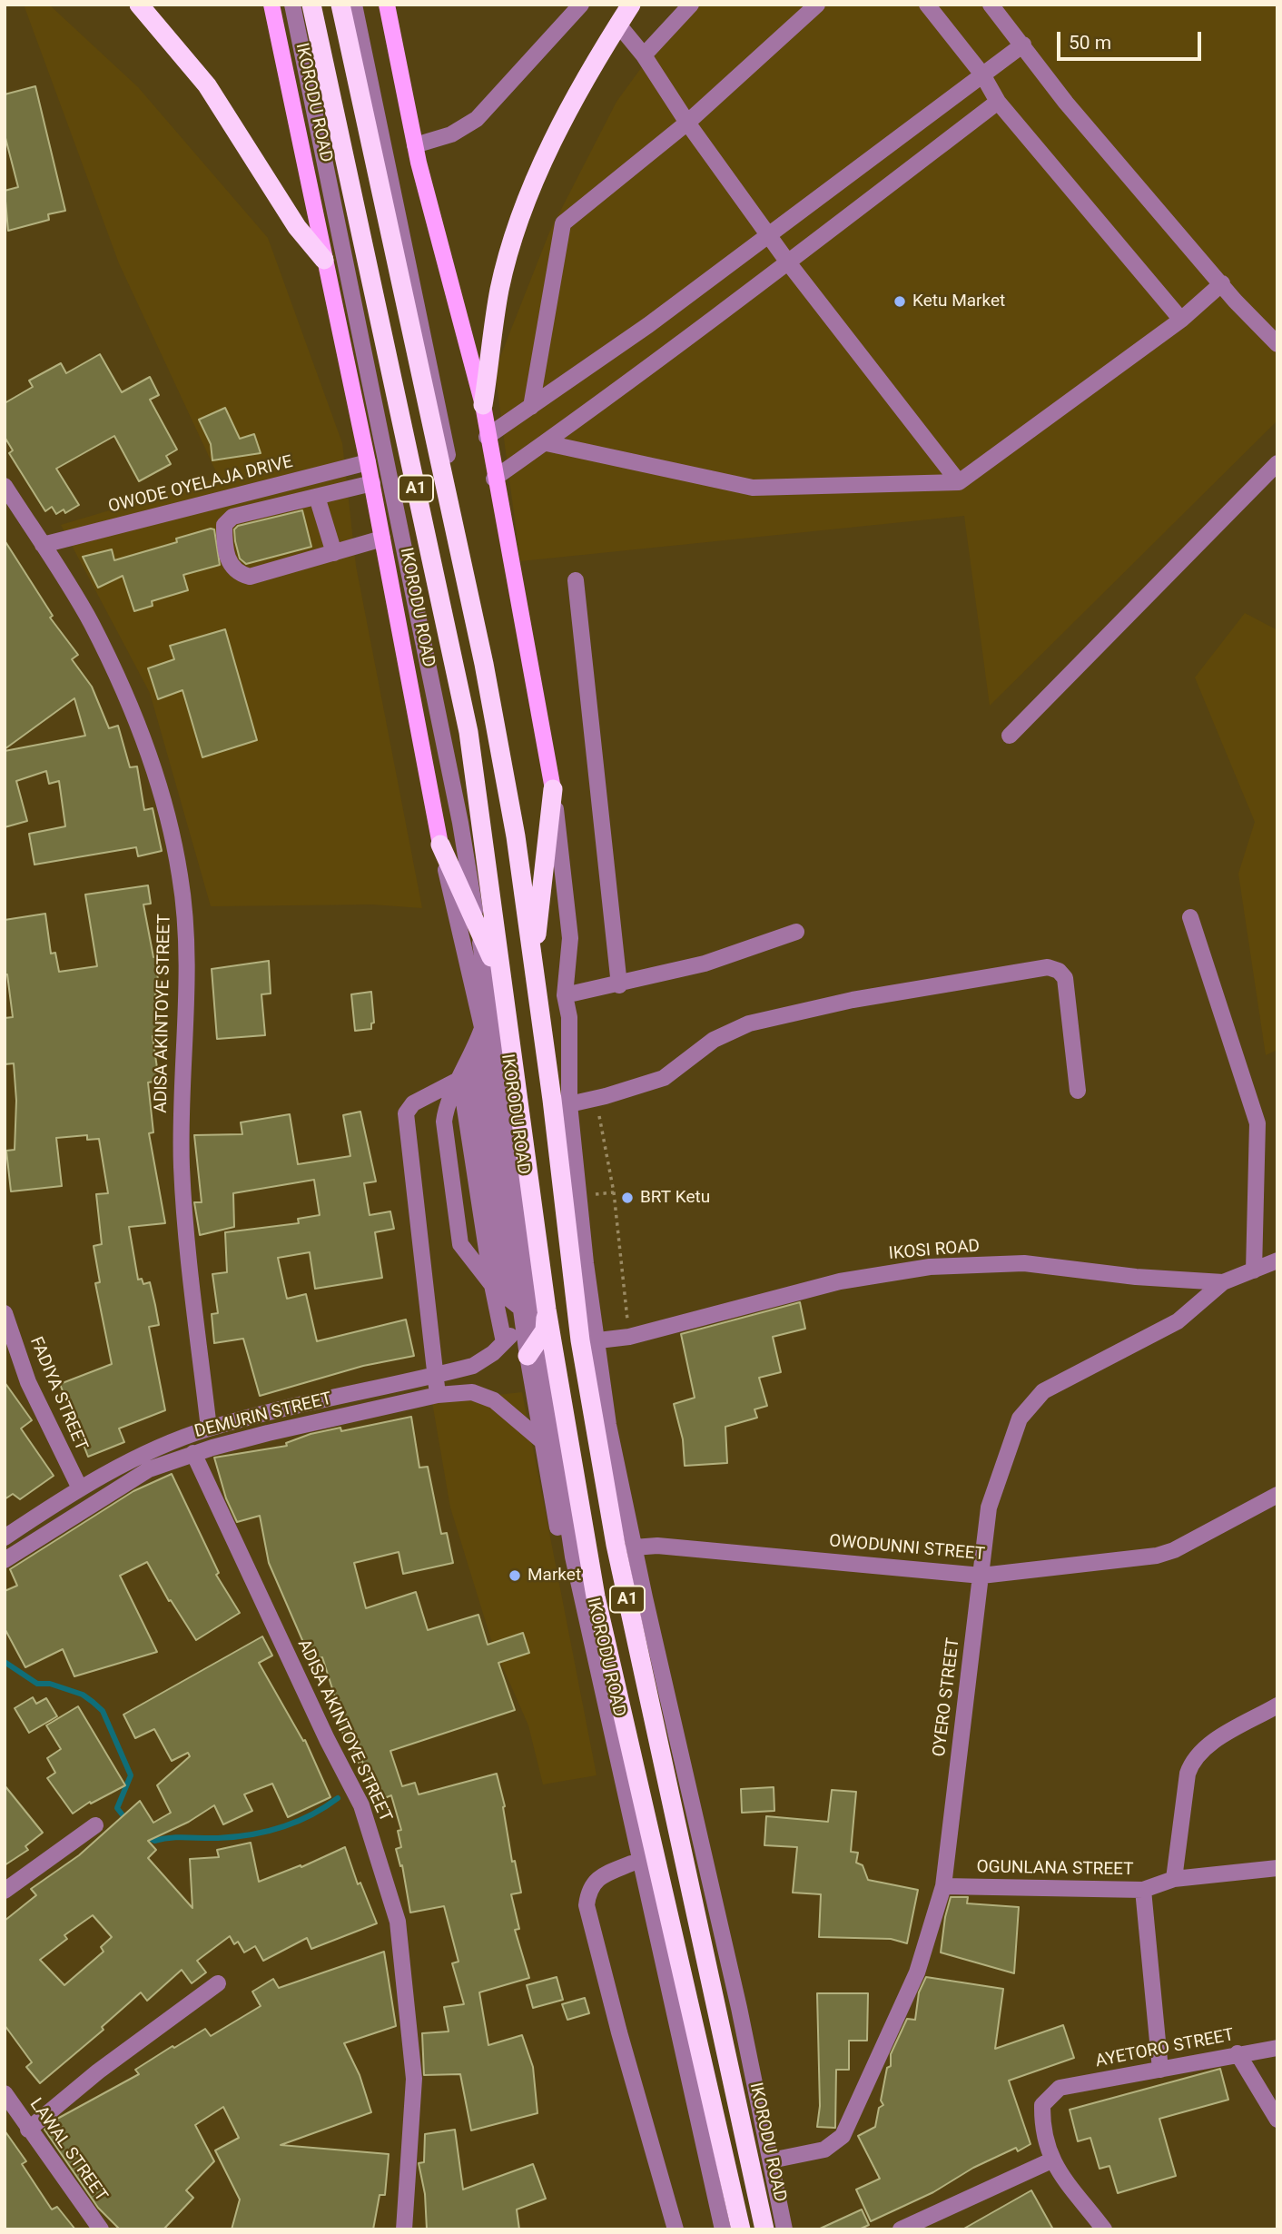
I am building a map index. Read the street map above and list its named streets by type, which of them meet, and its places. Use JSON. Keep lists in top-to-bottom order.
{
  "streets": {
    "highway": ["IKORODU ROAD", "A1"],
    "street": [
      "OWODE OYELAJA DRIVE",
      "ADISA AKINTOYE STREET",
      "IKOSI ROAD",
      "FADIYA STREET",
      "DEMURIN STREET",
      "OWODUNNI STREET",
      "OYERO STREET",
      "OGUNLANA STREET",
      "AYETORO STREET",
      "LAWAL STREET"
    ]
  },
  "crossings": [
    ["IKORODU ROAD", "OWODE OYELAJA DRIVE"],
    ["IKORODU ROAD", "IKOSI ROAD"],
    ["IKORODU ROAD", "DEMURIN STREET"],
    ["IKORODU ROAD", "OWODUNNI STREET"],
    ["IKORODU ROAD", "OYERO STREET"],
    ["OWODE OYELAJA DRIVE", "ADISA AKINTOYE STREET"],
    ["ADISA AKINTOYE STREET", "DEMURIN STREET"],
    ["IKOSI ROAD", "OYERO STREET"],
    ["FADIYA STREET", "DEMURIN STREET"],
    ["OWODUNNI STREET", "OYERO STREET"],
    ["OYERO STREET", "OGUNLANA STREET"]
  ],
  "places": ["Ketu Market", "BRT Ketu", "Market"],
  "scale_bar": "50 m"
}
